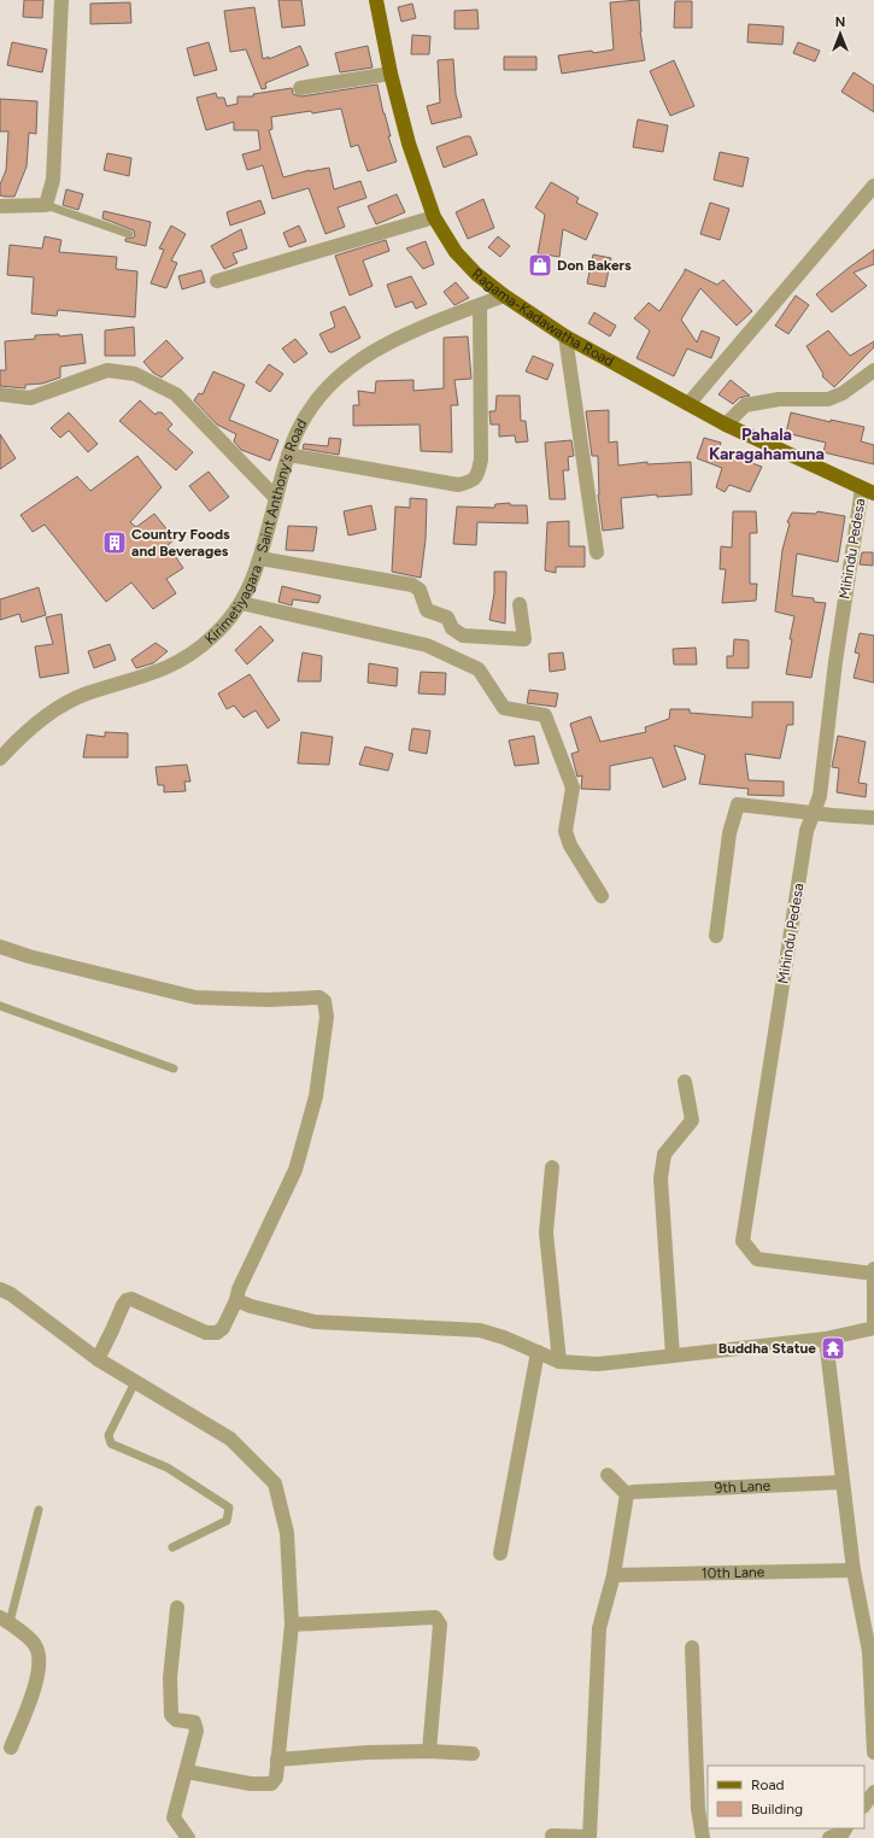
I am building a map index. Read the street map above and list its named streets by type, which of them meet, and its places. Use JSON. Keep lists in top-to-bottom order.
{
  "streets": {
    "main road": ["Ragama-Kadawatha Road"],
    "street": [
      "Kirimetiyagara - Saint Anthony's Road",
      "Mihindu Pedesa",
      "9th Lane",
      "10th Lane"
    ]
  },
  "crossings": [
    ["Ragama-Kadawatha Road", "Kirimetiyagara - Saint Anthony's Road"],
    ["Ragama-Kadawatha Road", "Mihindu Pedesa"]
  ],
  "districts": ["Pahala Karagahamuna"],
  "places": {
    "shop": ["Don Bakers"],
    "building": ["Country Foods and Beverages"],
    "temple": ["Buddha Statue"]
  },
  "legend": ["Road", "Building"],
  "north": "top"
}
